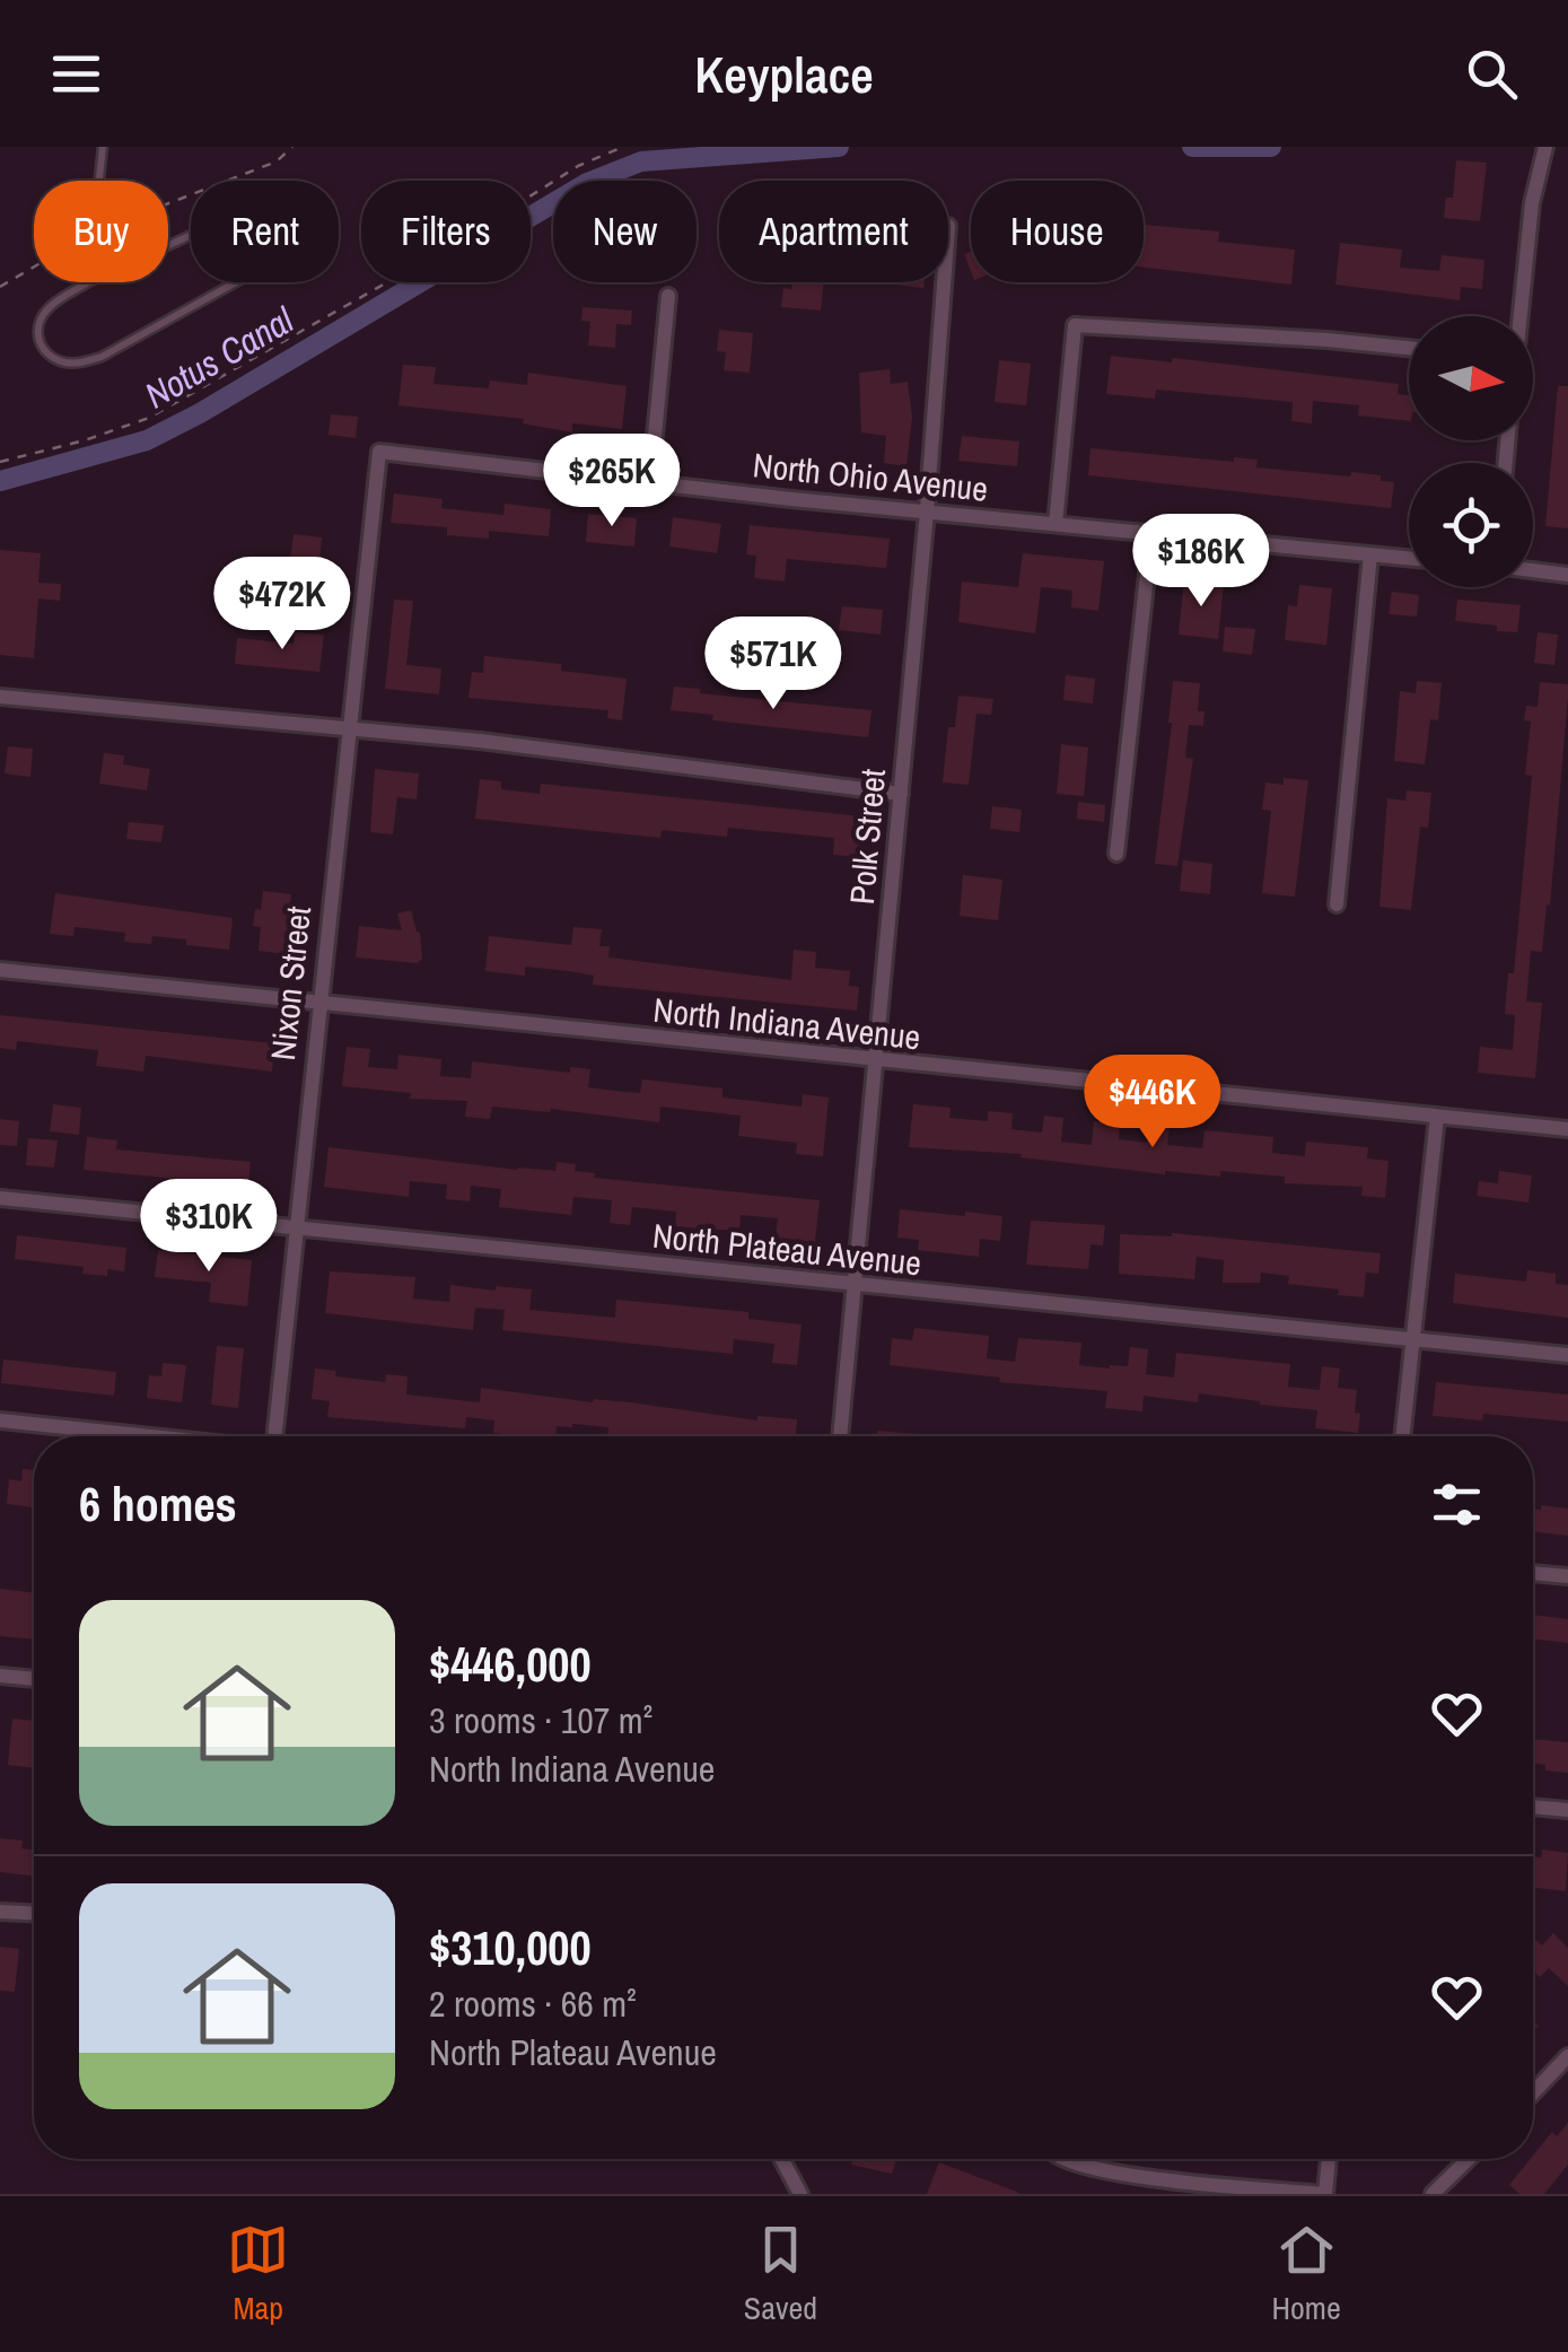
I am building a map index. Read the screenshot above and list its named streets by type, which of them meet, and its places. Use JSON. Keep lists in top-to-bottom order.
{
  "streets": {
    "street": [
      "North Ohio Avenue",
      "Polk Street",
      "Nixon Street",
      "North Indiana Avenue",
      "North Plateau Avenue"
    ]
  },
  "crossings": [
    ["North Ohio Avenue", "Polk Street"],
    ["North Ohio Avenue", "Nixon Street"],
    ["Polk Street", "North Indiana Avenue"],
    ["Polk Street", "North Plateau Avenue"],
    ["Nixon Street", "North Indiana Avenue"],
    ["Nixon Street", "North Plateau Avenue"]
  ],
  "water": ["Notus Canal"],
  "north": "right",
  "page": {
    "header": "Keyplace",
    "chip": [
      "Buy",
      "Rent",
      "Filters",
      "New",
      "Apartment",
      "House"
    ],
    "price": [
      "$265K",
      "$186K",
      "$472K",
      "$571K",
      "$446K",
      "$310K"
    ],
    "heading": "6 homes",
    "list": [
      {
        "name": "$446,000",
        "note": "3 rooms · 107 m² · North Indiana Avenue"
      },
      {
        "name": "$310,000",
        "note": "2 rooms · 66 m² · North Plateau Avenue"
      }
    ],
    "tabs": ["Map", "Saved", "Home"]
  }
}
